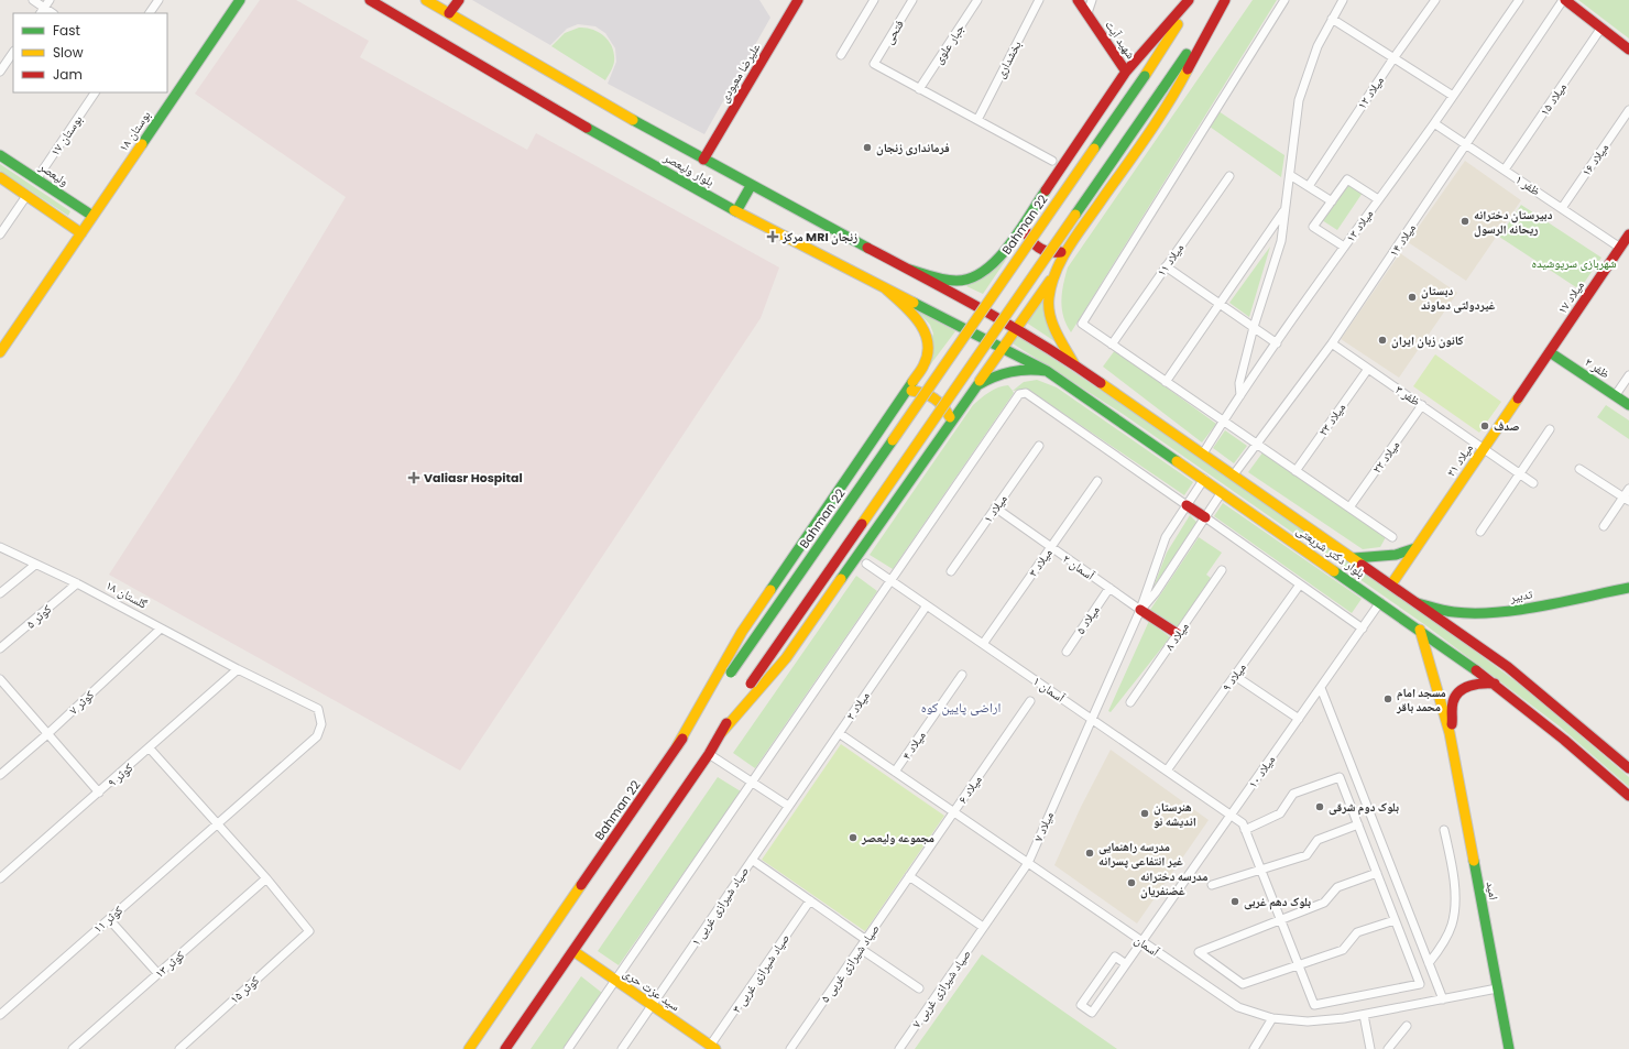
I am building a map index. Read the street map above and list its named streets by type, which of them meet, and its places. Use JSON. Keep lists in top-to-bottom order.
{
  "streets": {
    "main road": [
      "شهید آیت",
      "علیرضا معبودی",
      "بوستان ۱۸",
      "بلوار ولیعصر",
      "ولیعصر",
      "Bahman 22",
      "میلاد ۱۷",
      "ظفر ۲",
      "میلاد ۲۱",
      "بلوار دکتر شریعتی",
      "تدبیر",
      "امید",
      "سید عزت حری"
    ],
    "street": [
      "فتحی",
      "جبار علوی",
      "بخشداری",
      "میلاد ۱۲",
      "میلاد ۱۵",
      "بوستان ۱۷",
      "میلاد ۱۶",
      "ظفر ۱",
      "میلاد ۱۳",
      "میلاد ۱۴",
      "میلاد ۱۱",
      "ظفر ۳",
      "میلاد ۲۳",
      "میلاد ۲۲",
      "میلاد ۱",
      "میلاد ۳",
      "آسمان ۲",
      "گلستان ۱۸",
      "کوثر ۵",
      "میلاد ۵",
      "میلاد ۸",
      "میلاد ۹",
      "آسمان ۱",
      "کوثر ۷",
      "میلاد ۲",
      "میلاد ۴",
      "میلاد ۱۰",
      "کوثر ۹",
      "میلاد ۶",
      "میلاد ۷",
      "صیاد شیرازی غربی ۱",
      "کوثر ۱۱",
      "آسمان",
      "صیاد شیرازی غربی ۵",
      "کوثر ۱۳",
      "صیاد شیرازی غربی ۳",
      "صیاد شیرازی غربی ۷",
      "۱۵ کوثر"
    ]
  },
  "crossings": [
    ["فتحی", "جبار علوی"],
    ["علیرضا معبودی", "بلوار ولیعصر"],
    ["میلاد ۱۵", "ظفر ۱"],
    ["بوستان ۱۸", "ولیعصر"],
    ["بوستان ۱۷", "ولیعصر"],
    ["میلاد ۱۶", "ظفر ۱"],
    ["بلوار ولیعصر", "بلوار دکتر شریعتی"],
    ["ظفر ۱", "میلاد ۱۳"],
    ["ظفر ۱", "میلاد ۱۴"],
    ["ظفر ۱", "میلاد ۱۷"],
    ["میلاد ۱۳", "بلوار دکتر شریعتی"],
    ["میلاد ۱۴", "ظفر ۳"],
    ["میلاد ۱۴", "بلوار دکتر شریعتی"],
    ["میلاد ۱۷", "ظفر ۲"],
    ["میلاد ۱۷", "میلاد ۲۱"],
    ["ظفر ۲", "میلاد ۲۱"],
    ["ظفر ۳", "میلاد ۲۳"],
    ["ظفر ۳", "میلاد ۲۲"],
    ["ظفر ۳", "میلاد ۲۱"],
    ["میلاد ۲۱", "بلوار دکتر شریعتی"],
    ["میلاد ۱", "آسمان ۲"],
    ["بلوار دکتر شریعتی", "تدبیر"],
    ["بلوار دکتر شریعتی", "میلاد ۱۰"],
    ["میلاد ۳", "آسمان ۲"],
    ["میلاد ۳", "آسمان ۱"],
    ["آسمان ۲", "میلاد ۵"],
    ["گلستان ۱۸", "کوثر ۵"],
    ["گلستان ۱۸", "کوثر ۷"],
    ["گلستان ۱۸", "کوثر ۹"],
    ["گلستان ۱۸", "کوثر ۱۱"],
    ["میلاد ۹", "آسمان ۱"],
    ["آسمان ۱", "میلاد ۲"],
    ["آسمان ۱", "میلاد ۱۰"],
    ["آسمان ۱", "میلاد ۷"],
    ["میلاد ۲", "صیاد شیرازی غربی ۱"],
    ["میلاد ۲", "آسمان"],
    ["میلاد ۴", "آسمان"],
    ["میلاد ۱۰", "آسمان"],
    ["کوثر ۹", "کوثر ۱۱"],
    ["میلاد ۶", "آسمان"],
    ["میلاد ۶", "صیاد شیرازی غربی ۵"],
    ["میلاد ۷", "آسمان"],
    ["میلاد ۷", "صیاد شیرازی غربی ۷"],
    ["امید", "آسمان"],
    ["صیاد شیرازی غربی ۱", "سید عزت حری"],
    ["کوثر ۱۳", "۱۵ کوثر"],
    ["صیاد شیرازی غربی ۳", "سید عزت حری"]
  ],
  "districts": ["اراضی پایین کوه"],
  "parks": ["شهربازی سرپوشیده"],
  "places": {
    "other": [
      "فرمانداری زنجان",
      "دبیرستان دخترانه ریحانه الرسول",
      "دبستان غیردولتی دماوند",
      "کانون زبان ایران",
      "صدف",
      "مسجد امام محمد باقر",
      "بلوک دوم شرقی",
      "هنرستان اندیشه نو",
      "مجموعه ولیعصر",
      "مدرسه راهنمایی غیر انتفاعی پسرانه",
      "مدرسه دخترانه غضنفریان",
      "بلوک دهم غربی"
    ],
    "health": ["مرکز MRI زنجان", "Valiasr Hospital"]
  },
  "legend": ["Fast", "Slow", "Jam"]
}
